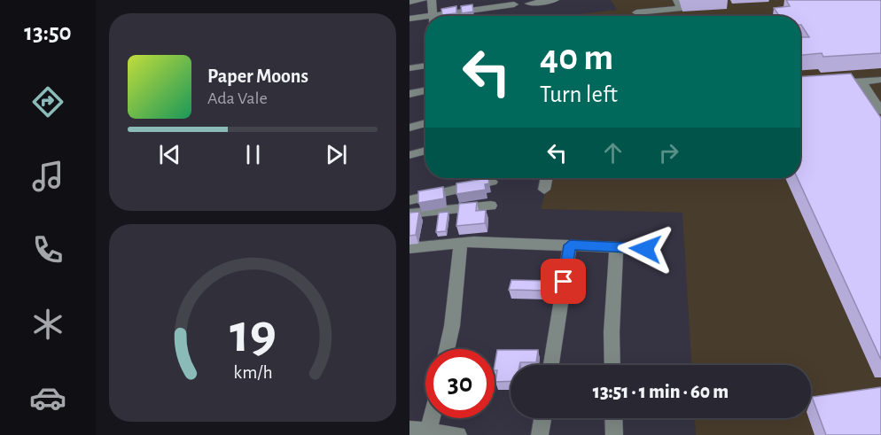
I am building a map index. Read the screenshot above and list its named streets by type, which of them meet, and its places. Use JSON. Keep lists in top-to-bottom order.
{
  "page": {
    "tabs": "13:50",
    "turn": ["40 m", "Turn left"],
    "song": ["Paper Moons", "Ada Vale"],
    "limit": "30",
    "trip": "13:51 · 1 min · 60 m",
    "gauge": ["19", "km/h"]
  }
}
